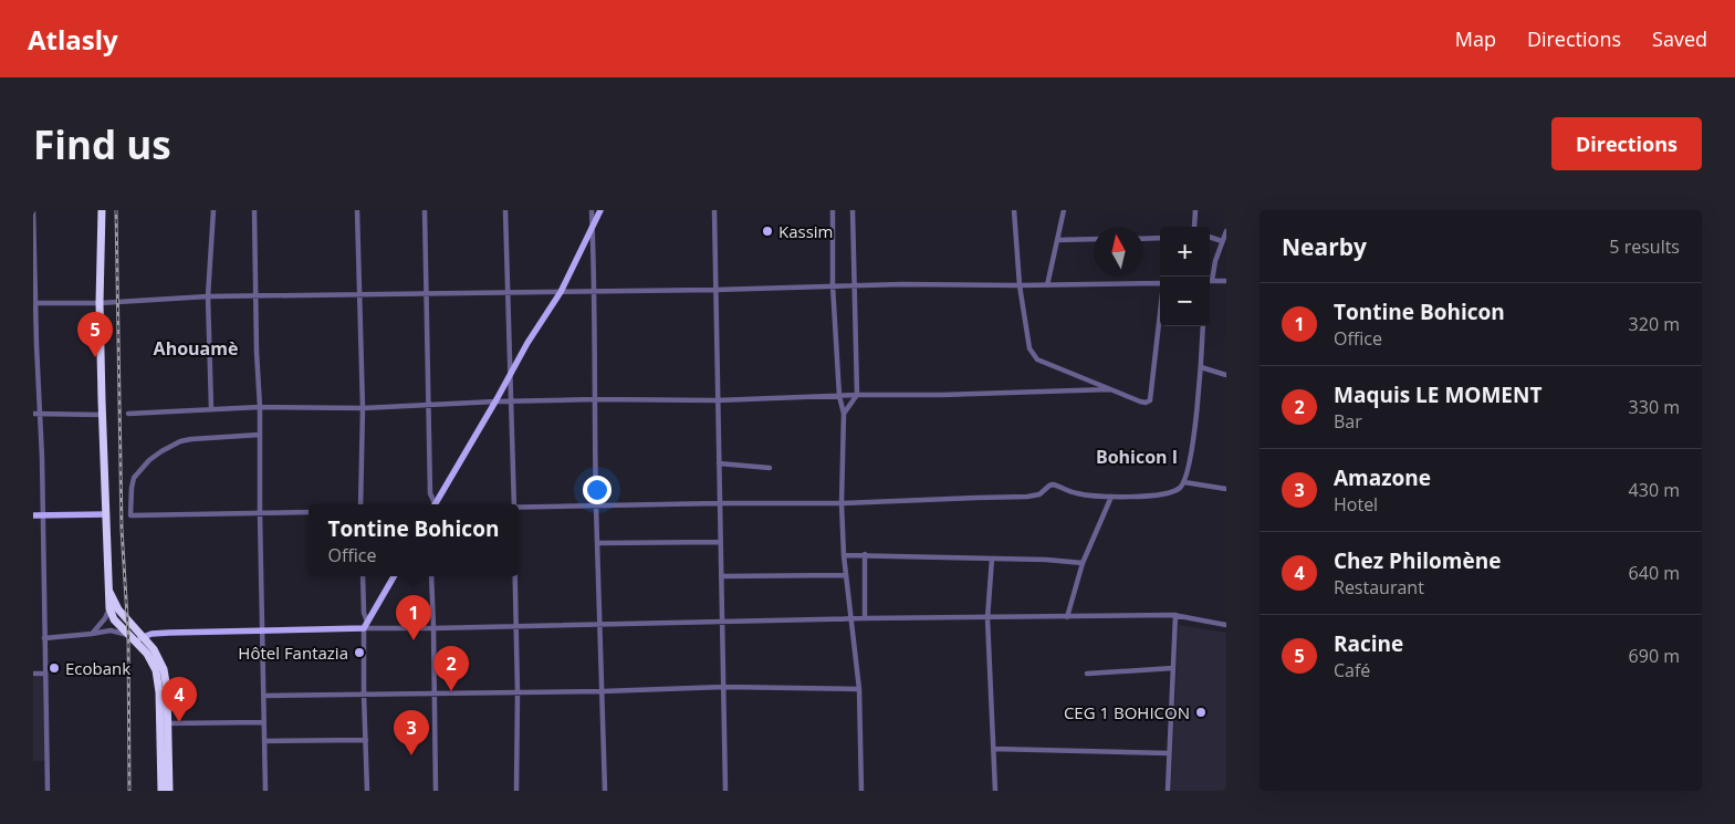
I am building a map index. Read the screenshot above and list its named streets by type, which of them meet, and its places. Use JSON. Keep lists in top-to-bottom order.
{
  "districts": ["Ahouamè", "Bohicon I"],
  "places": [
    "Kassim",
    "Hôtel Fantazia",
    "Ecobank",
    "CEG 1 BOHICON"
  ],
  "north": "top",
  "page": {
    "header": "Atlasly",
    "nav": ["Map", "Directions", "Saved"],
    "buttons": "Directions",
    "title": "Find us",
    "heading": ["Nearby", "5 results"],
    "map_buttons": ["+", "−"],
    "list": [
      {
        "mark": "1",
        "name": "Tontine Bohicon",
        "note": "Office",
        "value": "320 m"
      },
      {
        "mark": "2",
        "name": "Maquis LE MOMENT",
        "note": "Bar",
        "value": "330 m"
      },
      {
        "mark": "3",
        "name": "Amazone",
        "note": "Hotel",
        "value": "430 m"
      },
      {
        "mark": "4",
        "name": "Chez Philomène",
        "note": "Restaurant",
        "value": "640 m"
      },
      {
        "mark": "5",
        "name": "Racine",
        "note": "Café",
        "value": "690 m"
      }
    ],
    "pins": [
      "5",
      "1",
      "2",
      "4",
      "3"
    ],
    "popup": ["Tontine Bohicon", "Office"]
  }
}
